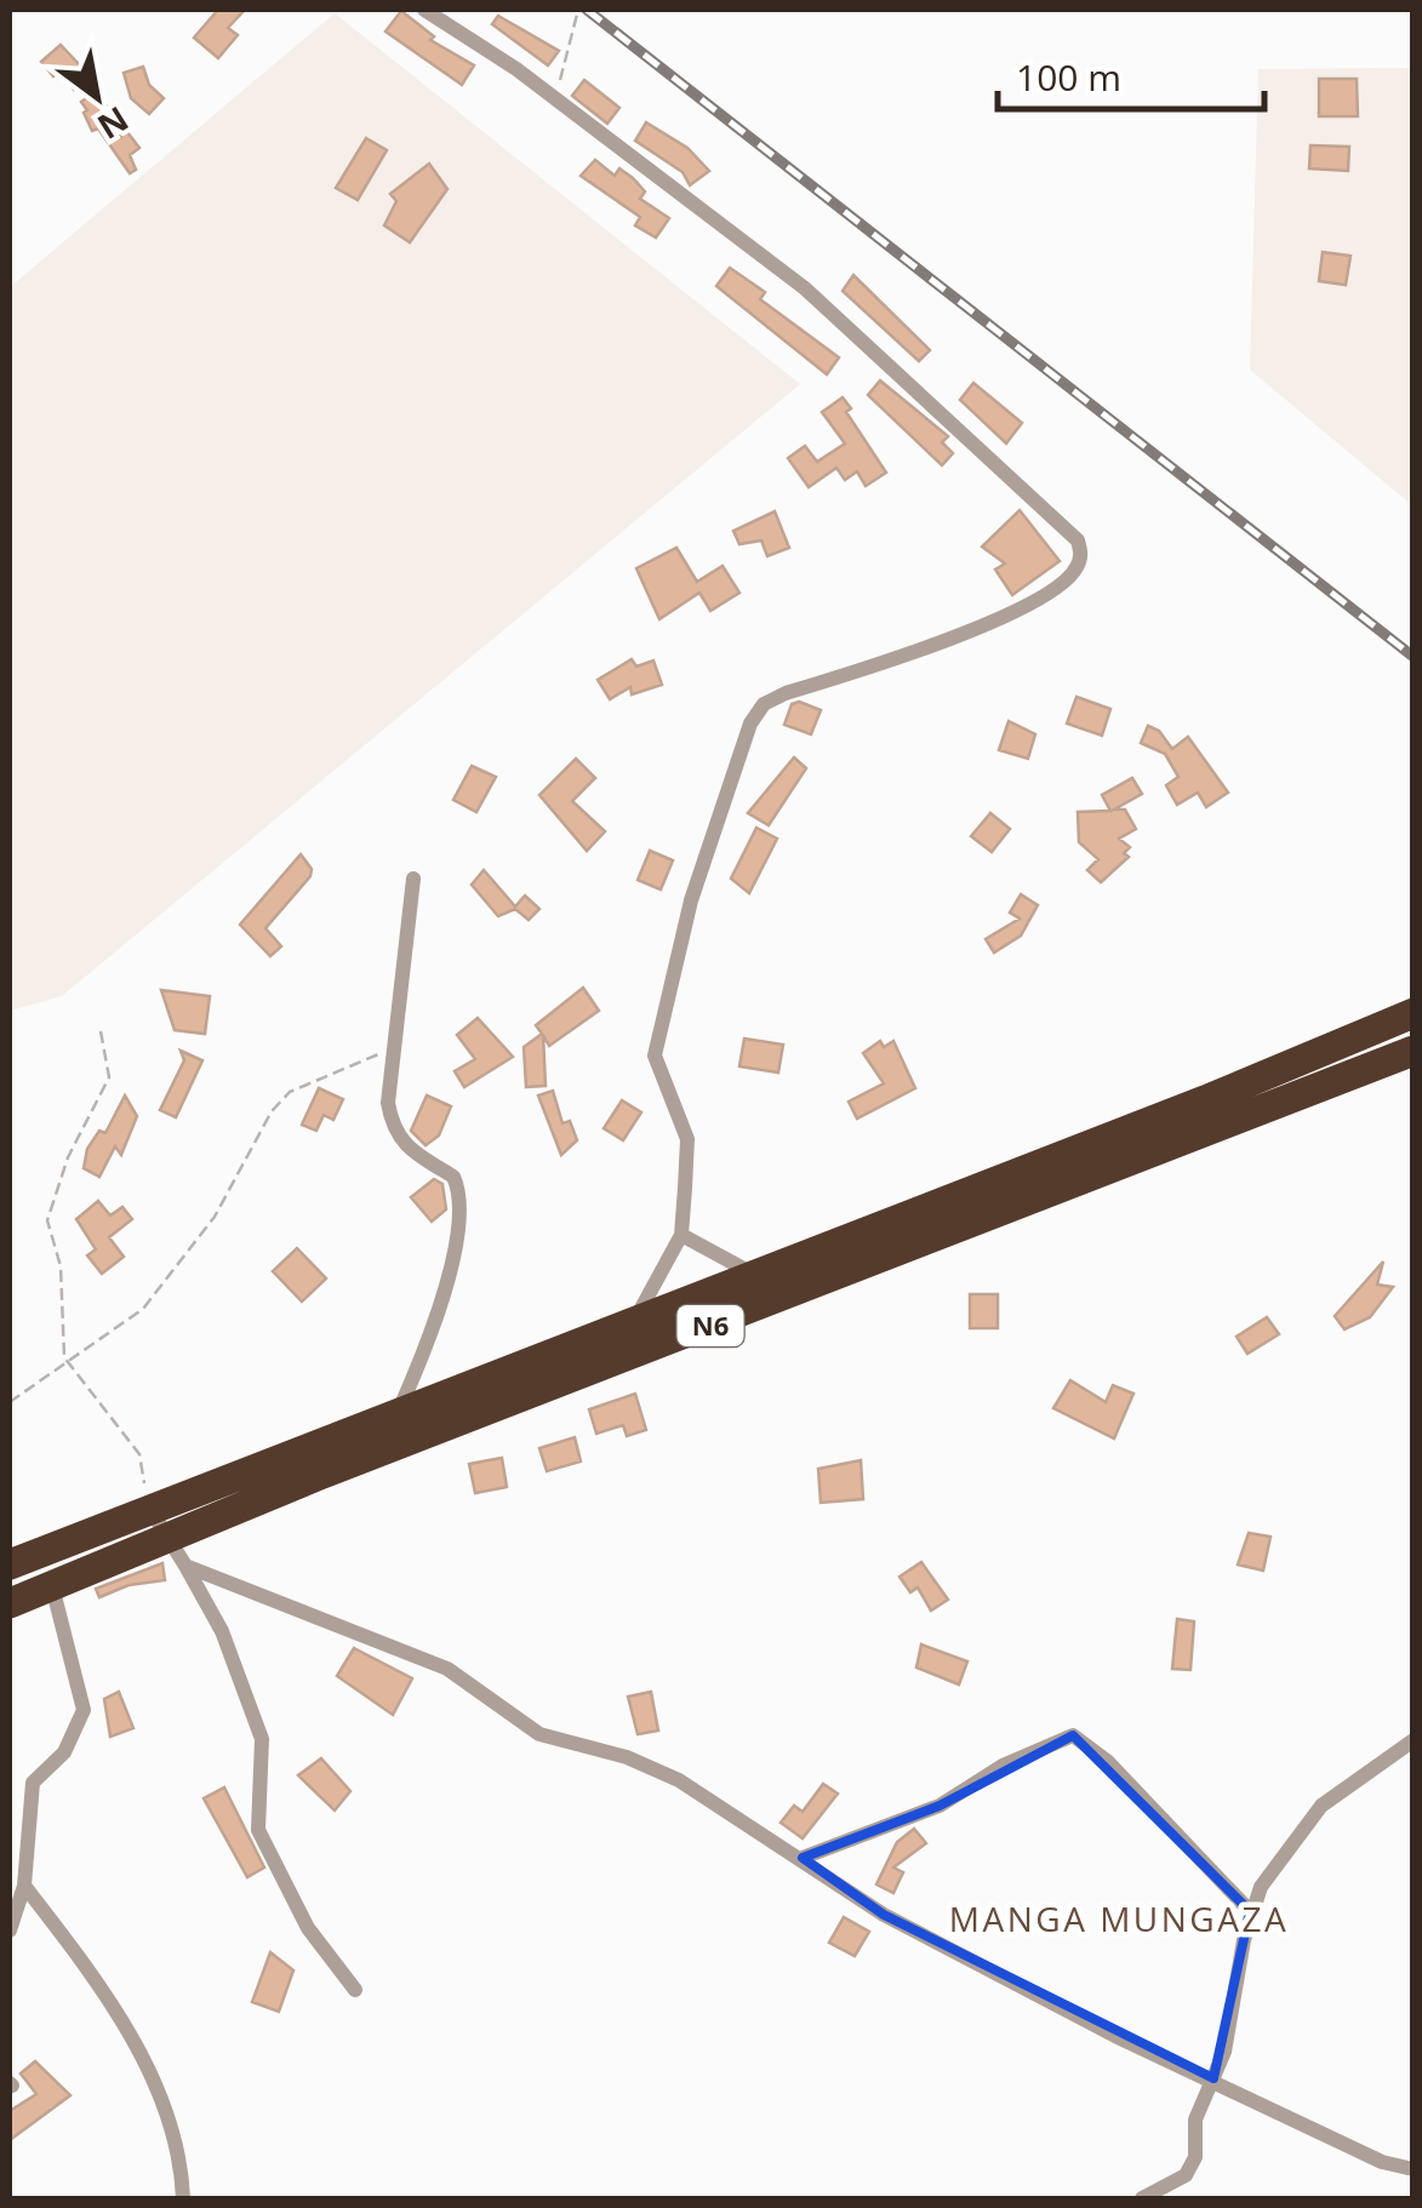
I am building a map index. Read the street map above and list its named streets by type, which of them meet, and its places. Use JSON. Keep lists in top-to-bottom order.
{
  "streets": {
    "highway": ["N6"]
  },
  "districts": ["MANGA MUNGAZA"],
  "scale_bar": "100 m",
  "north": "bottom right"
}
